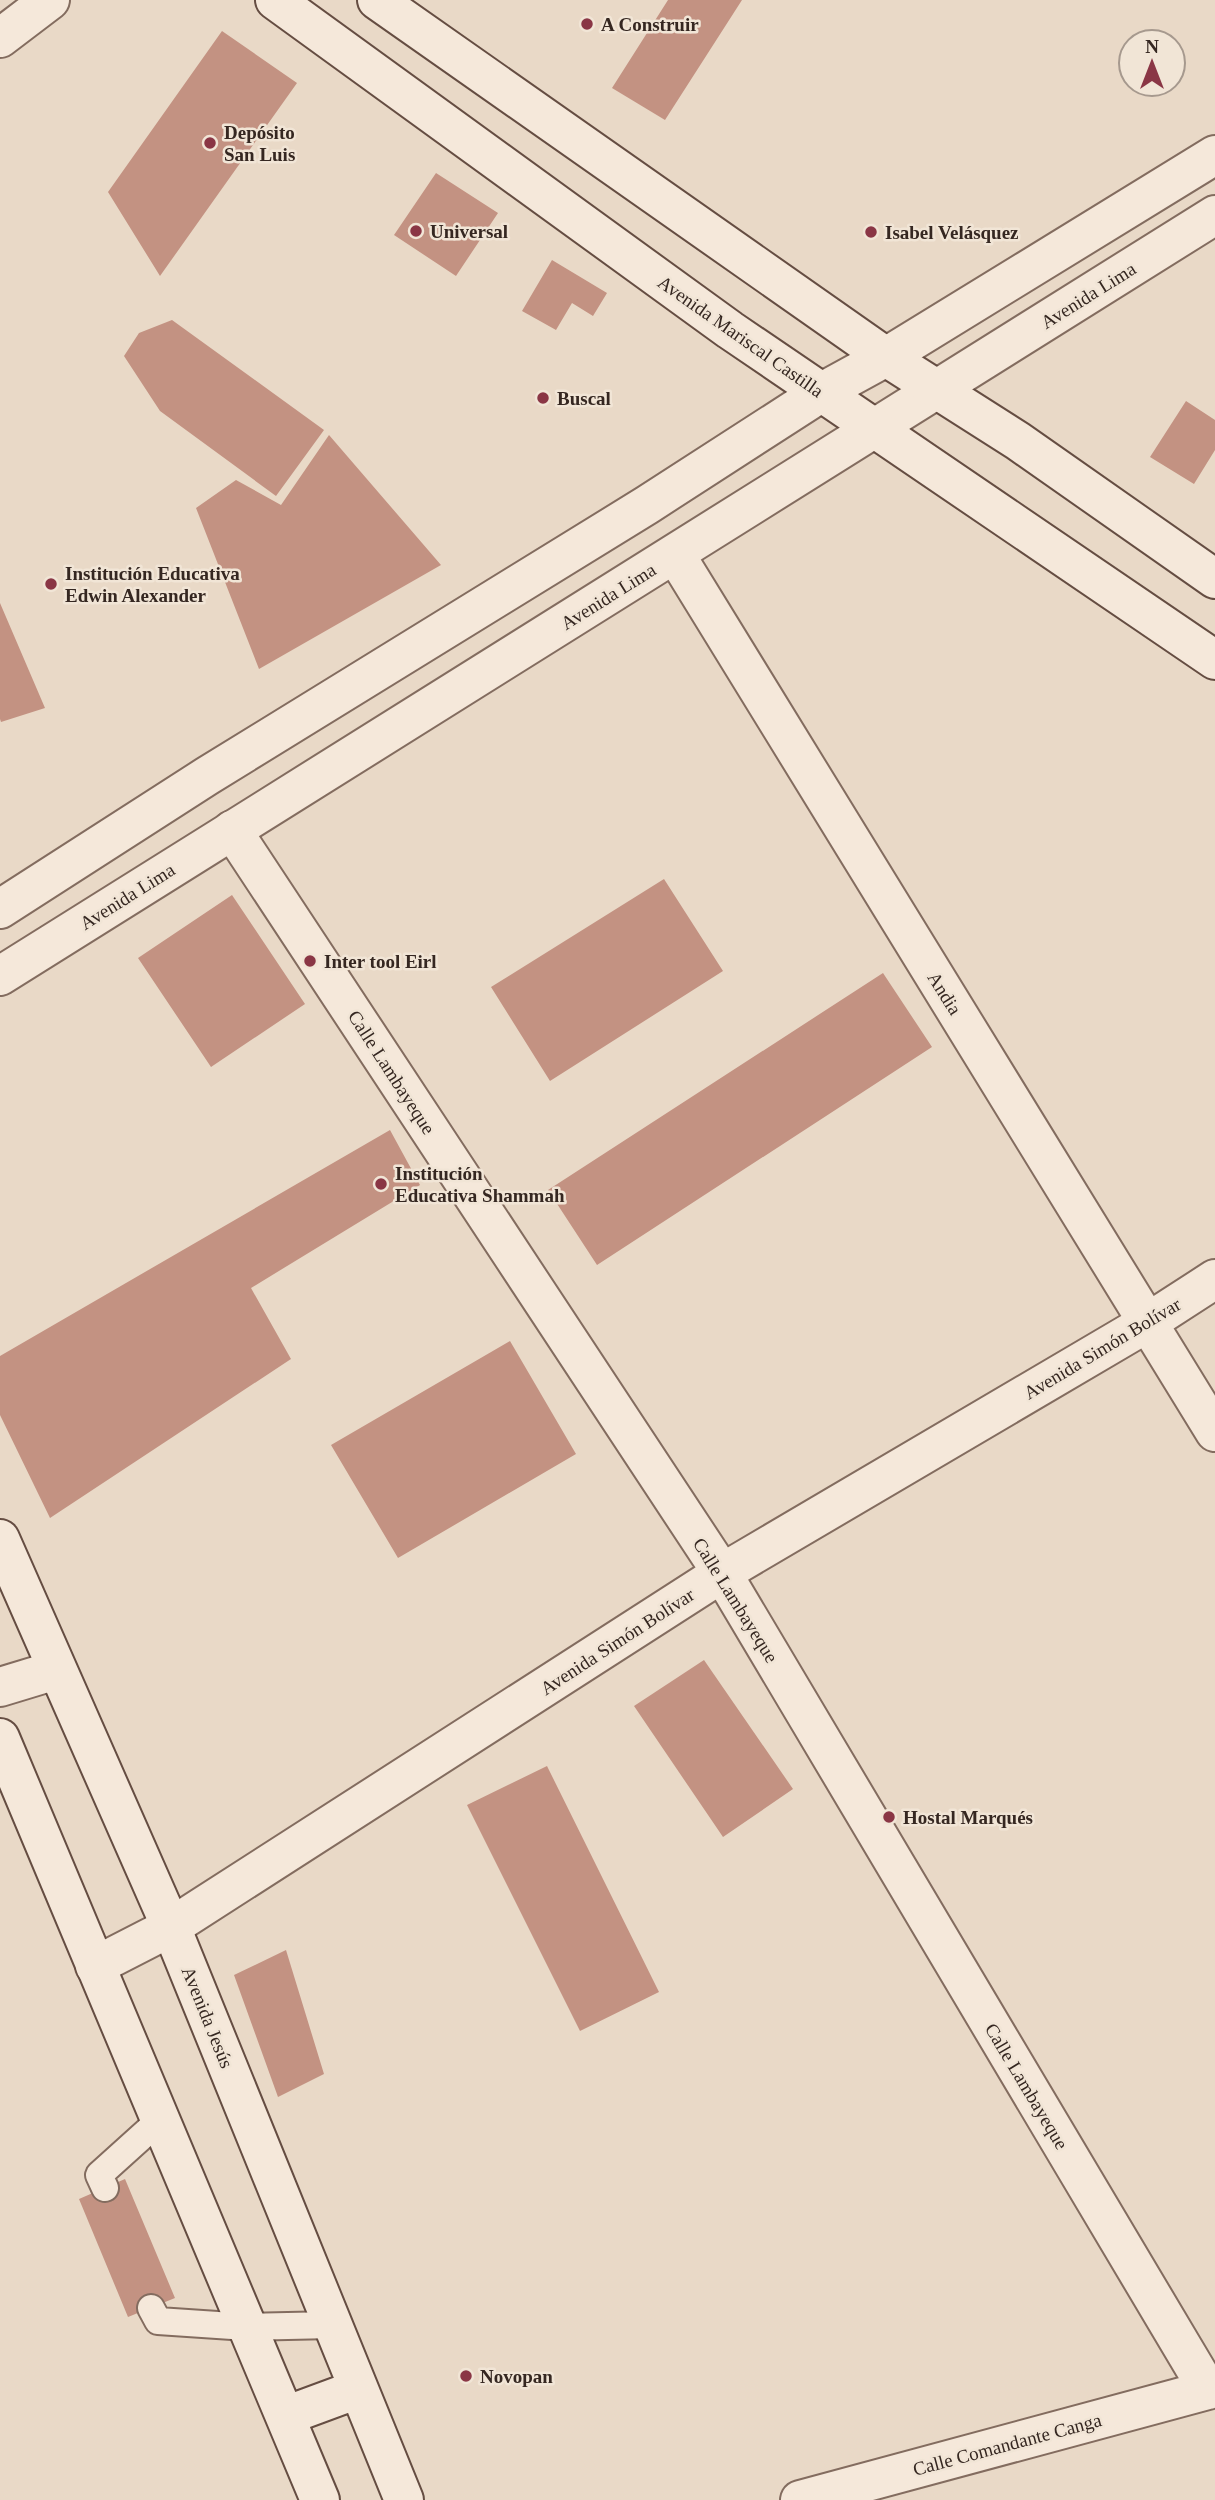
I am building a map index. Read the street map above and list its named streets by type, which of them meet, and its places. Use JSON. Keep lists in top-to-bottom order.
{
  "streets": {
    "street": [
      "Avenida Lima",
      "Avenida Mariscal Castilla",
      "Andia",
      "Calle Lambayeque",
      "Avenida Simón Bolívar",
      "Avenida Jesús",
      "Calle Comandante Canga"
    ]
  },
  "crossings": [
    ["Avenida Lima", "Avenida Mariscal Castilla"],
    ["Avenida Lima", "Andia"],
    ["Avenida Lima", "Calle Lambayeque"],
    ["Andia", "Avenida Simón Bolívar"],
    ["Calle Lambayeque", "Avenida Simón Bolívar"],
    ["Calle Lambayeque", "Calle Comandante Canga"],
    ["Avenida Simón Bolívar", "Avenida Jesús"]
  ],
  "places": [
    "A Construir",
    "Depósito San Luis",
    "Universal",
    "Isabel Velásquez",
    "Buscal",
    "Institución Educativa Edwin Alexander",
    "Inter tool Eirl",
    "Institución Educativa Shammah",
    "Hostal Marqués",
    "Novopan"
  ],
  "north": "top"
}
